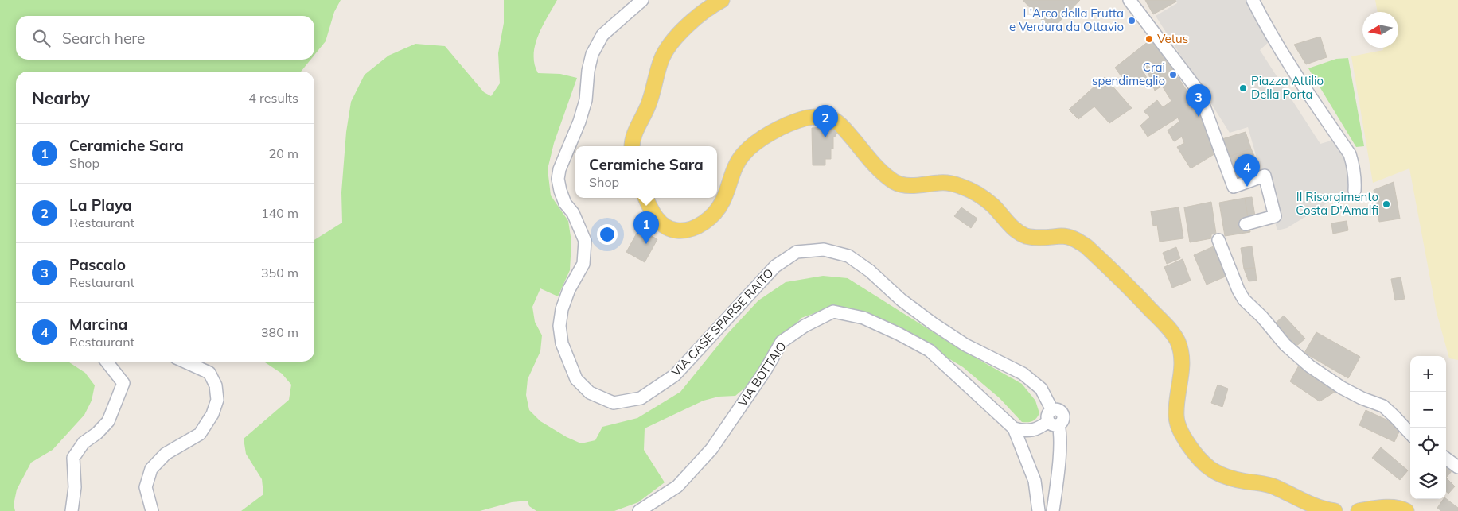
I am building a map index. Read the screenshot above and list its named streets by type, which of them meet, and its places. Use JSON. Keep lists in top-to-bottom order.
{
  "streets": {
    "street": ["VIA CASE SPARSE RAITO", "VIA BOTTAIO"]
  },
  "places": [
    "L'Arco della Frutta e Verdura da Ottavio",
    "Vetus",
    "Crai spendimeglio",
    "Piazza Attilio Della Porta",
    "Il Risorgimento Costa D'Amalfi"
  ],
  "north": "left",
  "page": {
    "search": "Search here",
    "heading": ["Nearby", "4 results"],
    "pins": [
      "3",
      "2",
      "4",
      "1"
    ],
    "list": [
      {
        "mark": "1",
        "name": "Ceramiche Sara",
        "note": "Shop",
        "value": "20 m"
      },
      {
        "mark": "2",
        "name": "La Playa",
        "note": "Restaurant",
        "value": "140 m"
      },
      {
        "mark": "3",
        "name": "Pascalo",
        "note": "Restaurant",
        "value": "350 m"
      },
      {
        "mark": "4",
        "name": "Marcina",
        "note": "Restaurant",
        "value": "380 m"
      }
    ],
    "popup": ["Ceramiche Sara", "Shop"],
    "map_buttons": ["+", "−"]
  }
}
